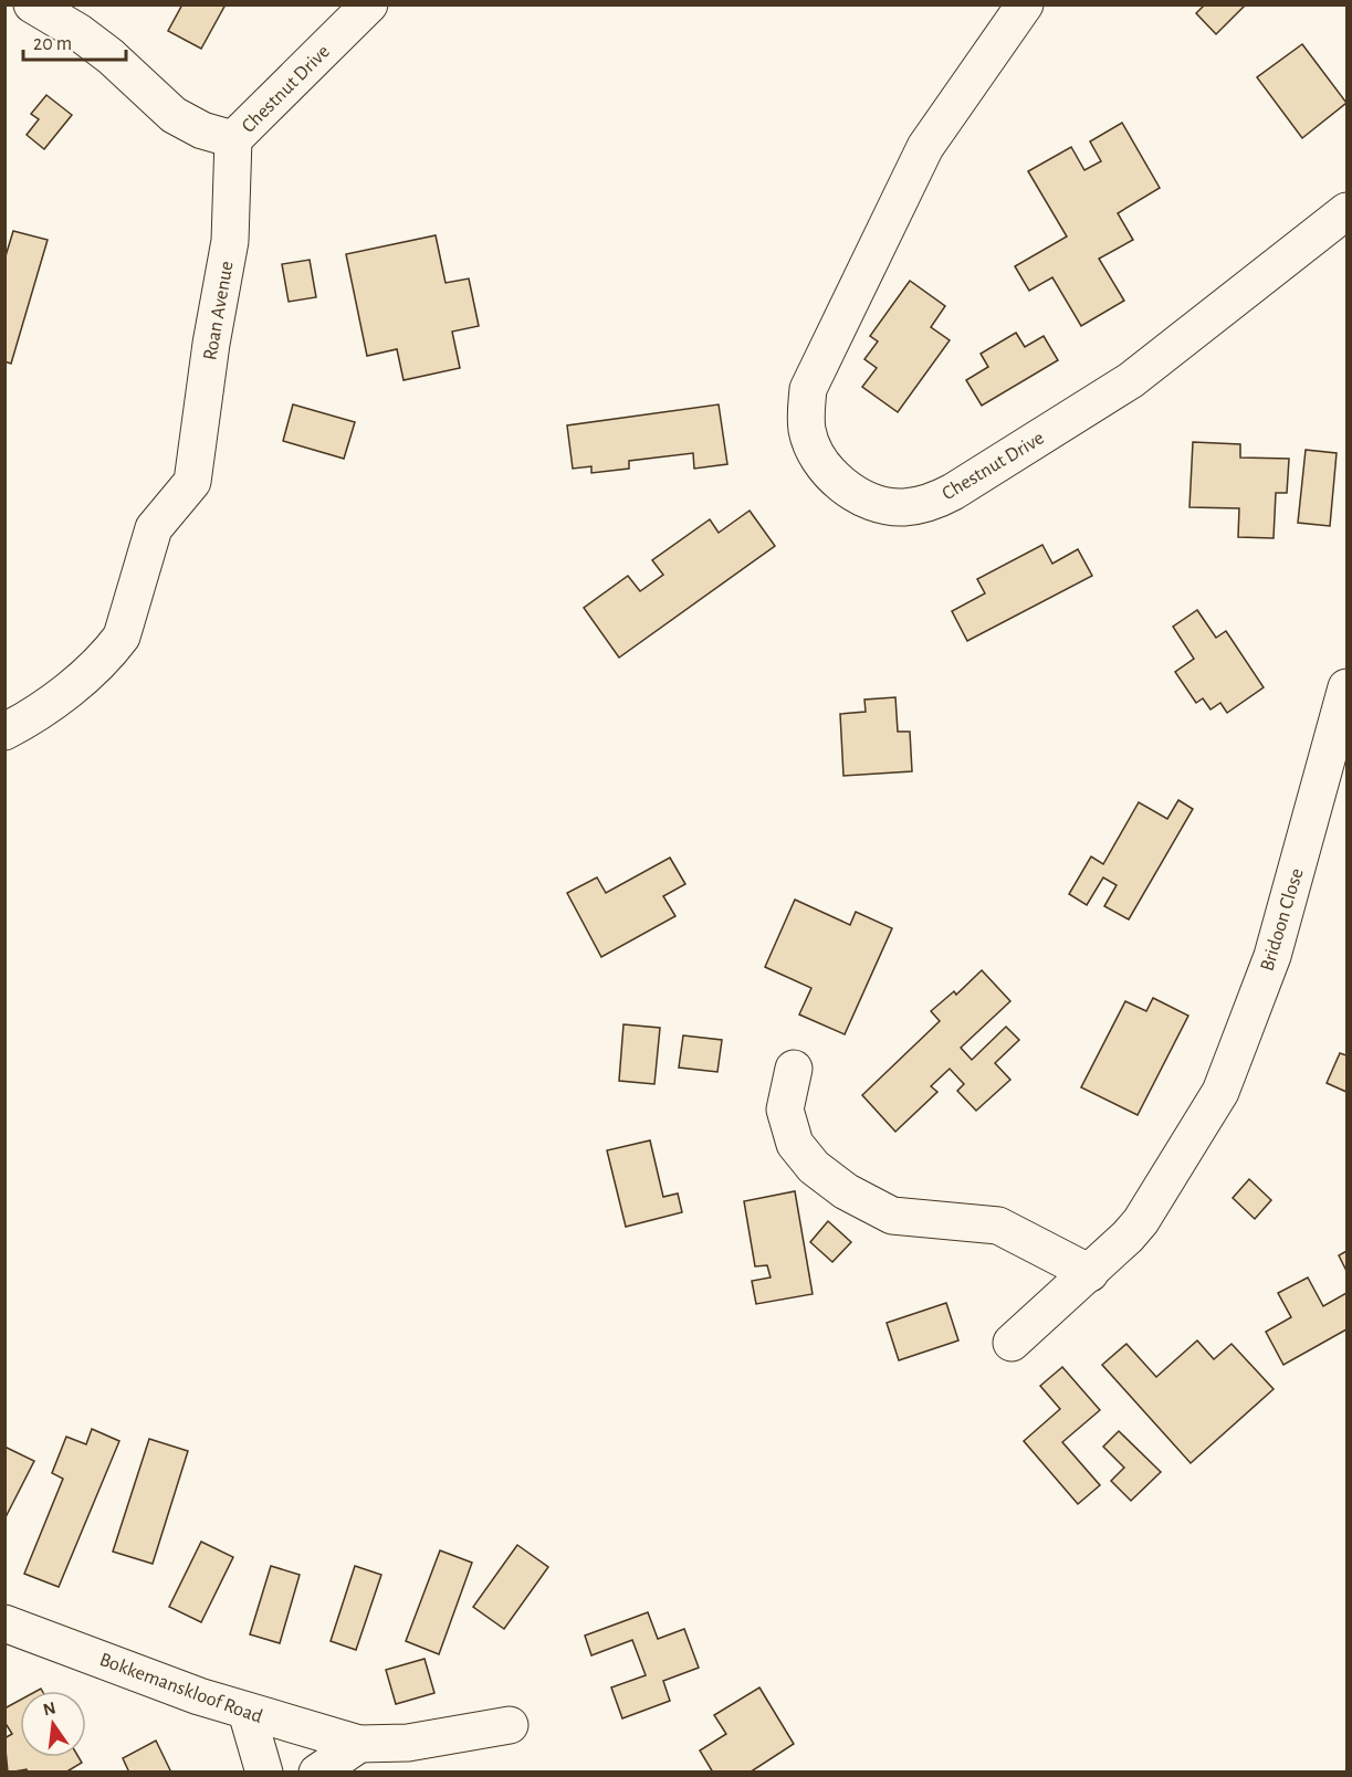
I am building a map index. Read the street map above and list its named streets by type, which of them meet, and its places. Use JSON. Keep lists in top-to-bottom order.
{
  "streets": {
    "street": [
      "Chestnut Drive",
      "Roan Avenue",
      "Bridoon Close",
      "Bokkemanskloof Road"
    ]
  },
  "crossings": [
    ["Chestnut Drive", "Roan Avenue"]
  ],
  "scale_bar": "20 m",
  "north": "top"
}
